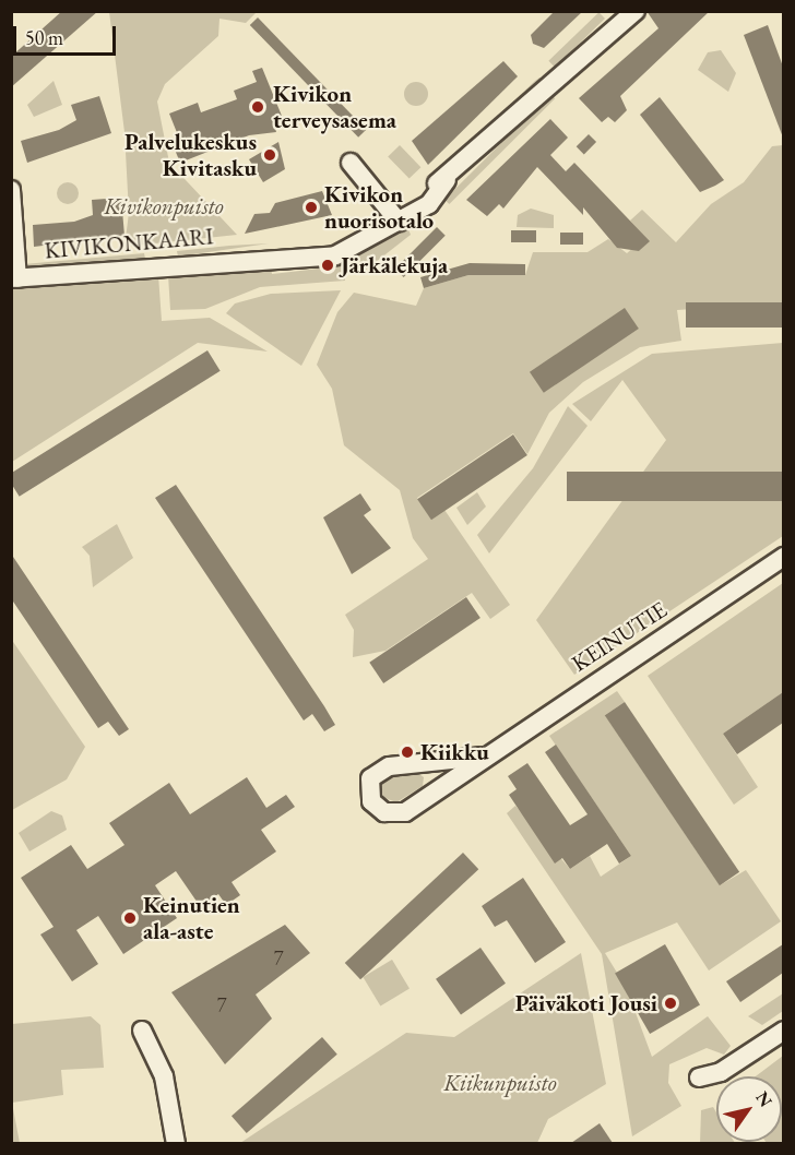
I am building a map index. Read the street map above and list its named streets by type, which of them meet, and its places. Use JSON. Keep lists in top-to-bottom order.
{
  "streets": {
    "street": ["KIVIKONKAARI", "KEINUTIE"]
  },
  "parks": ["Kivikonpuisto", "Kiikunpuisto"],
  "places": [
    "Kivikon terveysasema",
    "Palvelukeskus Kivitasku",
    "Kivikon nuorisotalo",
    "Järkälekuja",
    "Kiikku",
    "Keinutien ala-aste",
    "Päiväkoti Jousi"
  ],
  "house_numbers": ["7", "7"],
  "scale_bar": "50 m",
  "north": "top right"
}
